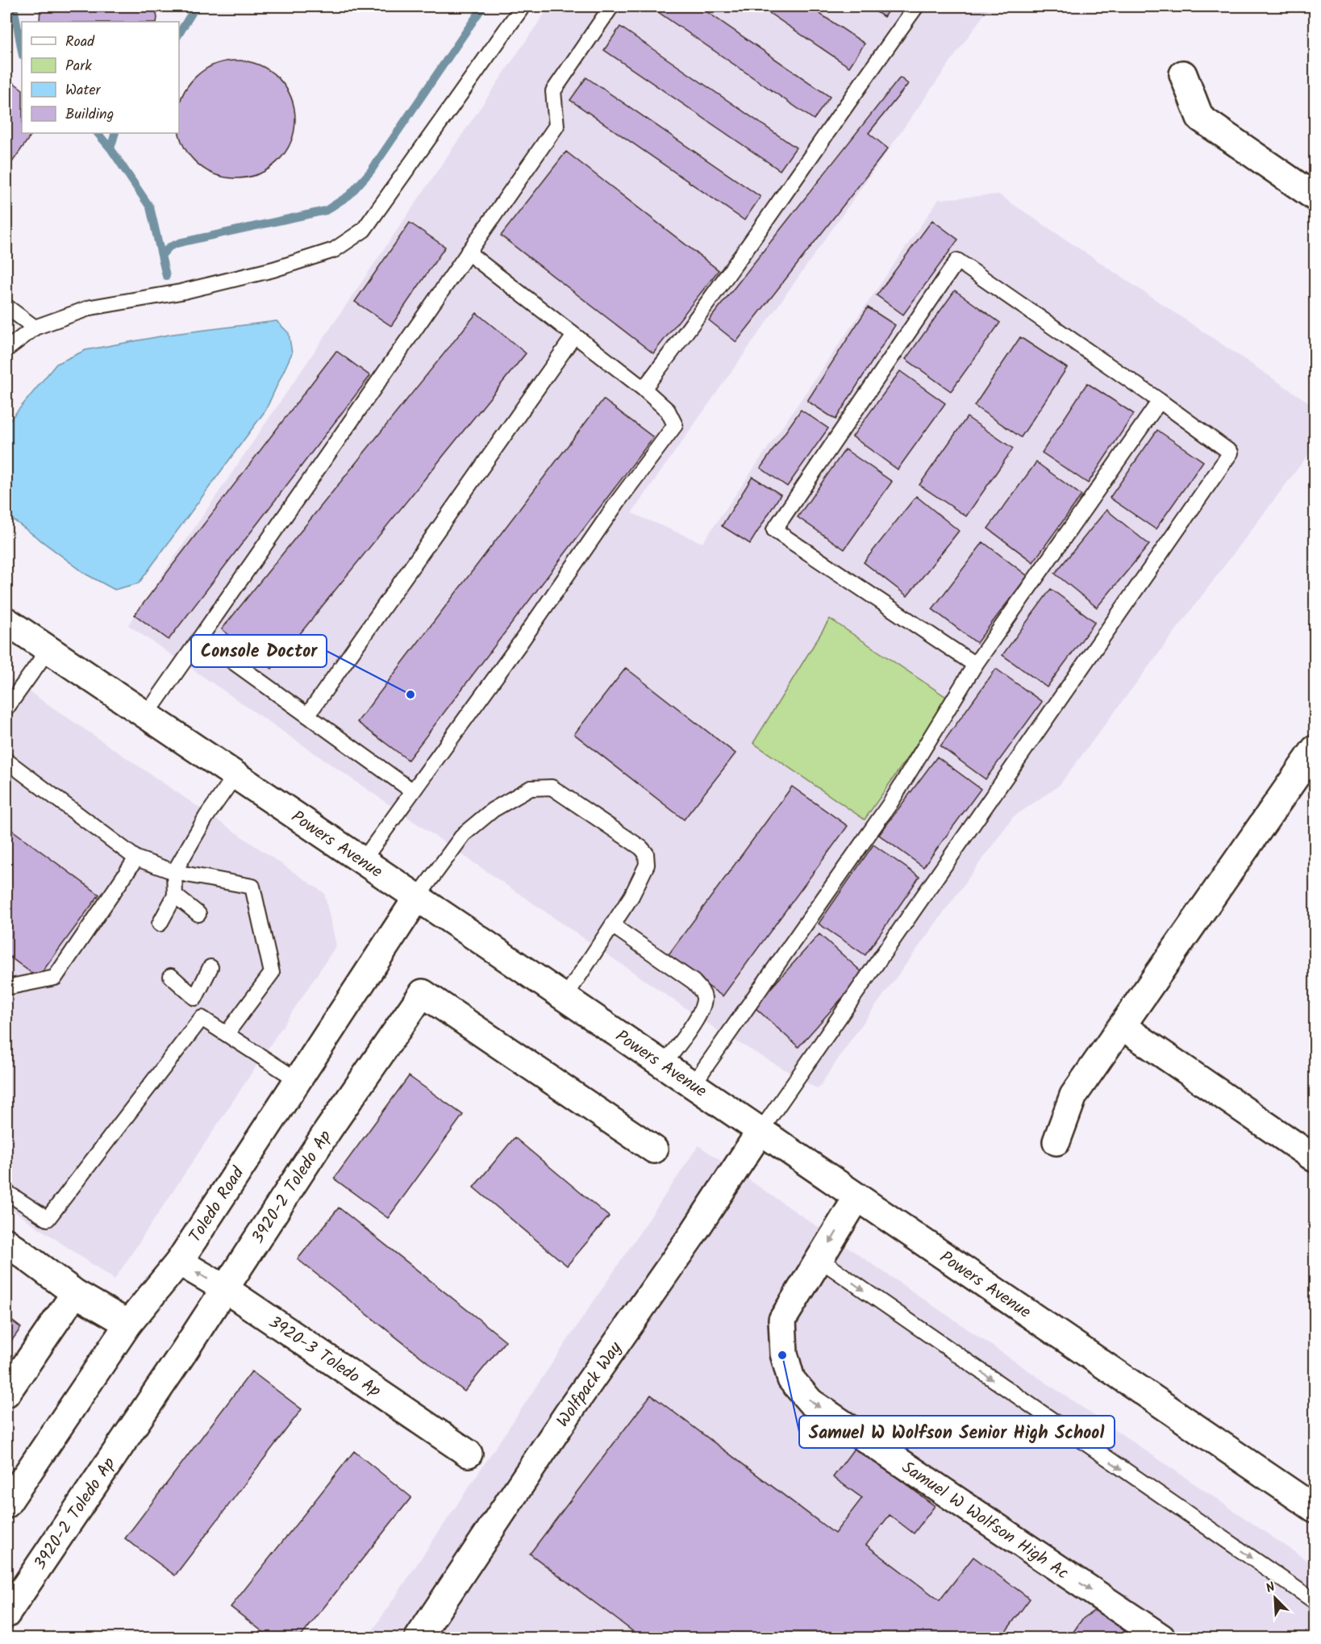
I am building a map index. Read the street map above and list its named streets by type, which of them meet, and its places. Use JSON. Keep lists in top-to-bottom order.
{
  "streets": {
    "street": [
      "Powers Avenue",
      "3920-2 Toledo Ap",
      "Toledo Road",
      "3920-3 Toledo Ap",
      "Wolfpack Way",
      "Samuel W Wolfson High Ac"
    ]
  },
  "crossings": [
    ["Powers Avenue", "Toledo Road"],
    ["Powers Avenue", "Wolfpack Way"],
    ["Powers Avenue", "Samuel W Wolfson High Ac"],
    ["3920-2 Toledo Ap", "3920-3 Toledo Ap"],
    ["Toledo Road", "3920-3 Toledo Ap"]
  ],
  "one_way": ["Samuel W Wolfson High Ac"],
  "places": ["Console Doctor", "Samuel W Wolfson Senior High School"],
  "legend": [
    "Road",
    "Park",
    "Water",
    "Building"
  ],
  "north": "top left"
}
